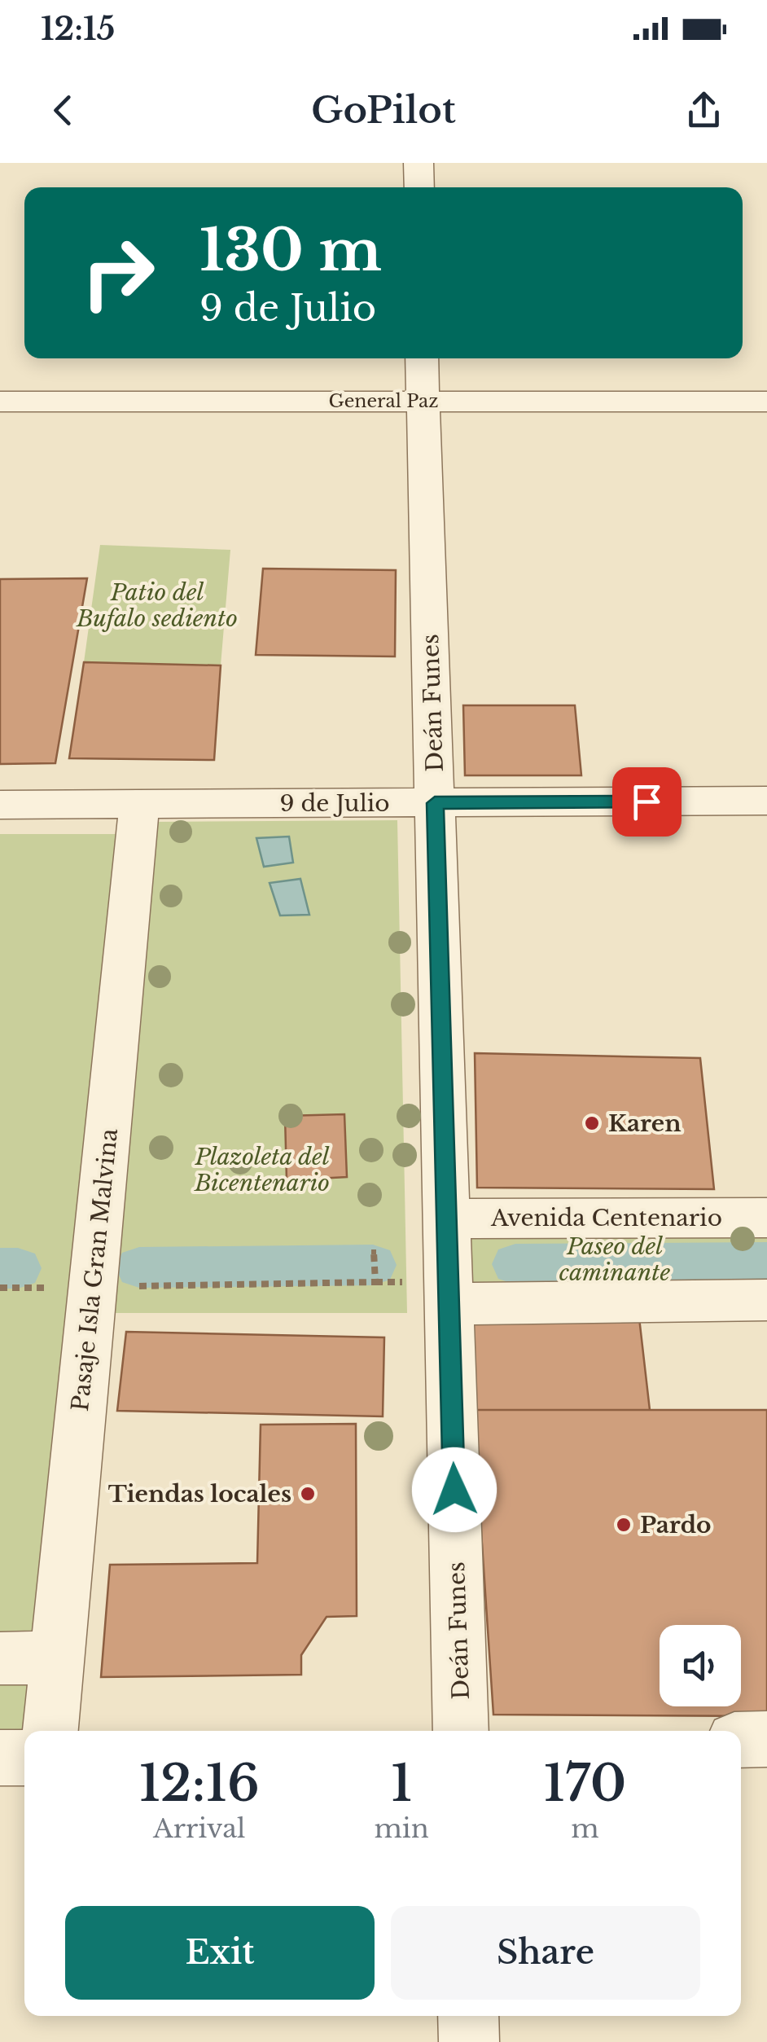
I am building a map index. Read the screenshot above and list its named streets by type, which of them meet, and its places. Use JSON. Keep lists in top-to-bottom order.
{
  "streets": {
    "street": [
      "General Paz",
      "Deán Funes",
      "9 de Julio",
      "Avenida Centenario",
      "Pasaje Isla Gran Malvina"
    ]
  },
  "crossings": [
    ["General Paz", "Deán Funes"],
    ["Deán Funes", "9 de Julio"],
    ["Deán Funes", "Avenida Centenario"],
    ["9 de Julio", "Pasaje Isla Gran Malvina"]
  ],
  "parks": ["Patio del Bufalo sediento", "Plazoleta del Bicentenario", "Paseo del caminante"],
  "places": ["Karen", "Tiendas locales", "Pardo"],
  "page": {
    "status": "12:15",
    "header": "GoPilot",
    "turn": ["130 m", "9 de Julio"],
    "eta": [
      "12:16",
      "Arrival",
      "1",
      "min",
      "170",
      "m"
    ],
    "buttons": ["Exit", "Share"]
  }
}
